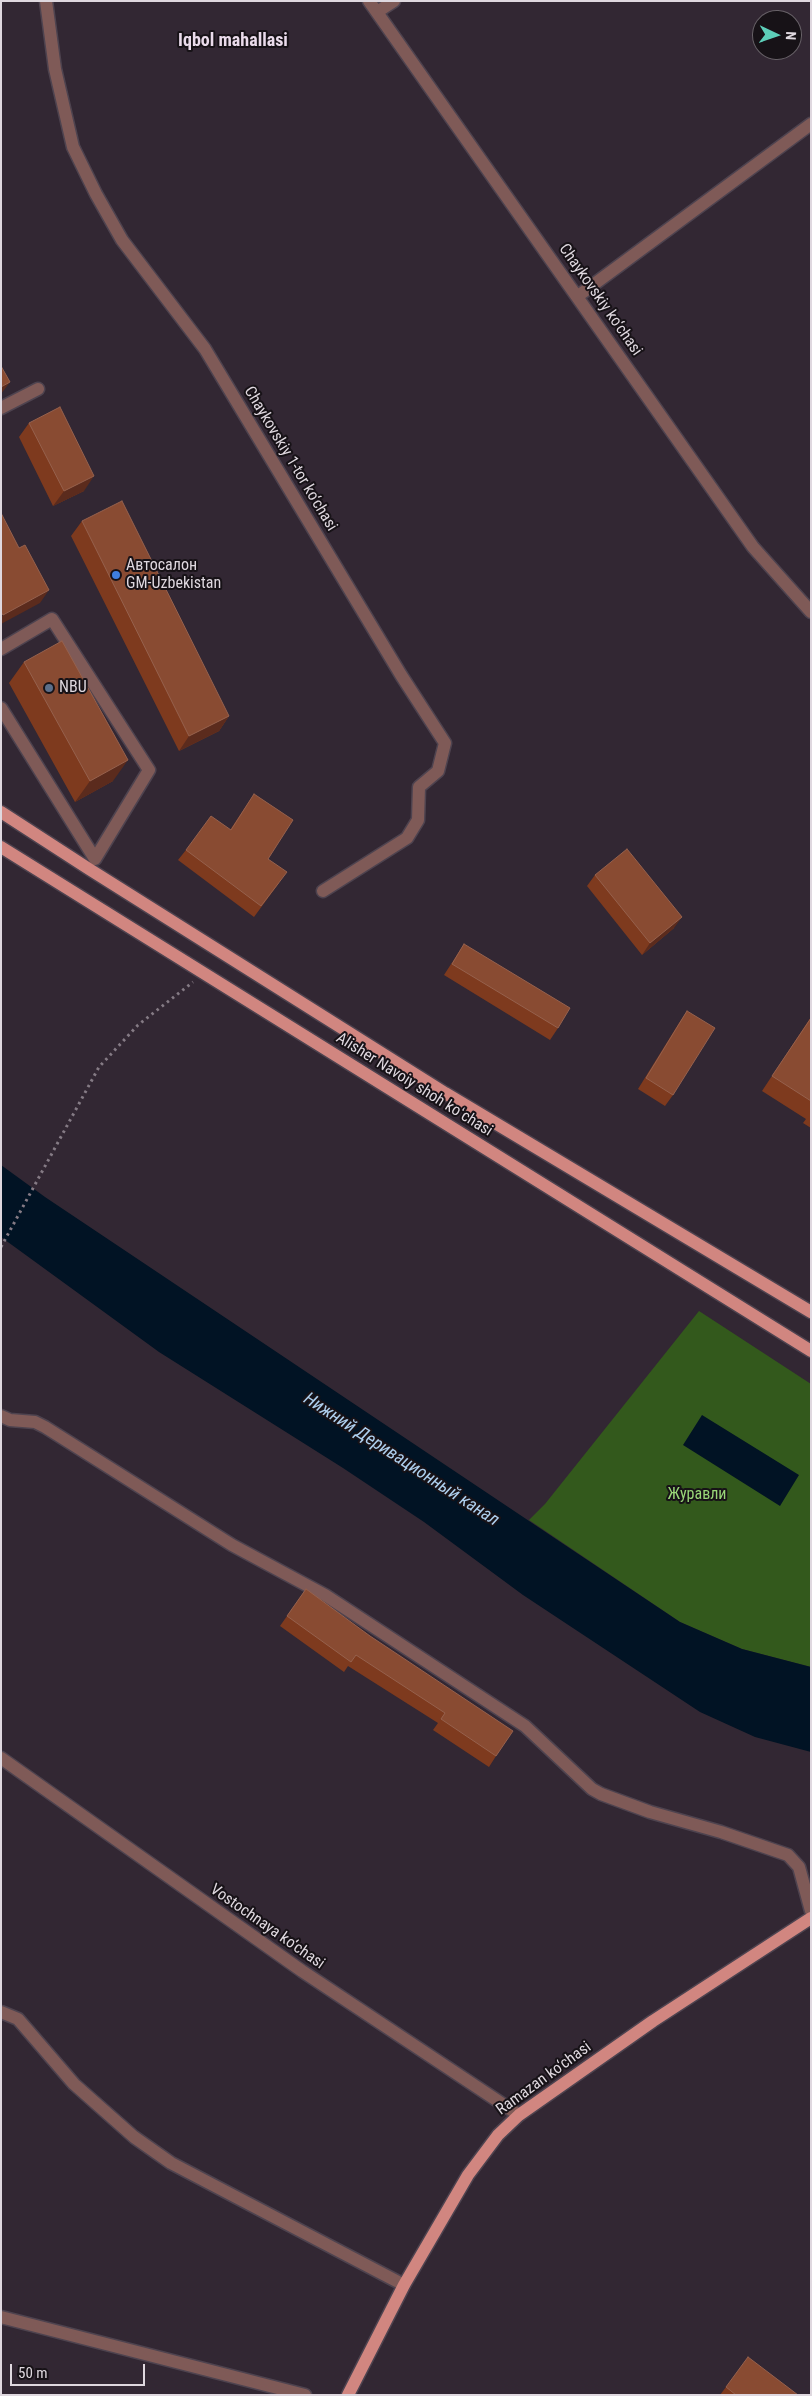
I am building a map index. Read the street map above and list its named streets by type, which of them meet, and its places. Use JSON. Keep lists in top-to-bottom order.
{
  "streets": {
    "main road": ["Alisher Navoiy shoh koʻchasi", "Ramazan ko‘chasi"],
    "street": ["Chaykovskiy ko‘chasi", "Chaykovskiy 1-tor ko‘chasi", "Vostochnaya ko‘chasi"]
  },
  "crossings": [
    ["Vostochnaya ko‘chasi", "Ramazan ko‘chasi"]
  ],
  "districts": ["Iqbol mahallasi"],
  "water": ["Нижний Деривационный канал"],
  "parks": ["Журавли"],
  "places": ["Автосалон GM-Uzbekistan", "NBU"],
  "scale_bar": "50 m",
  "north": "right"
}
